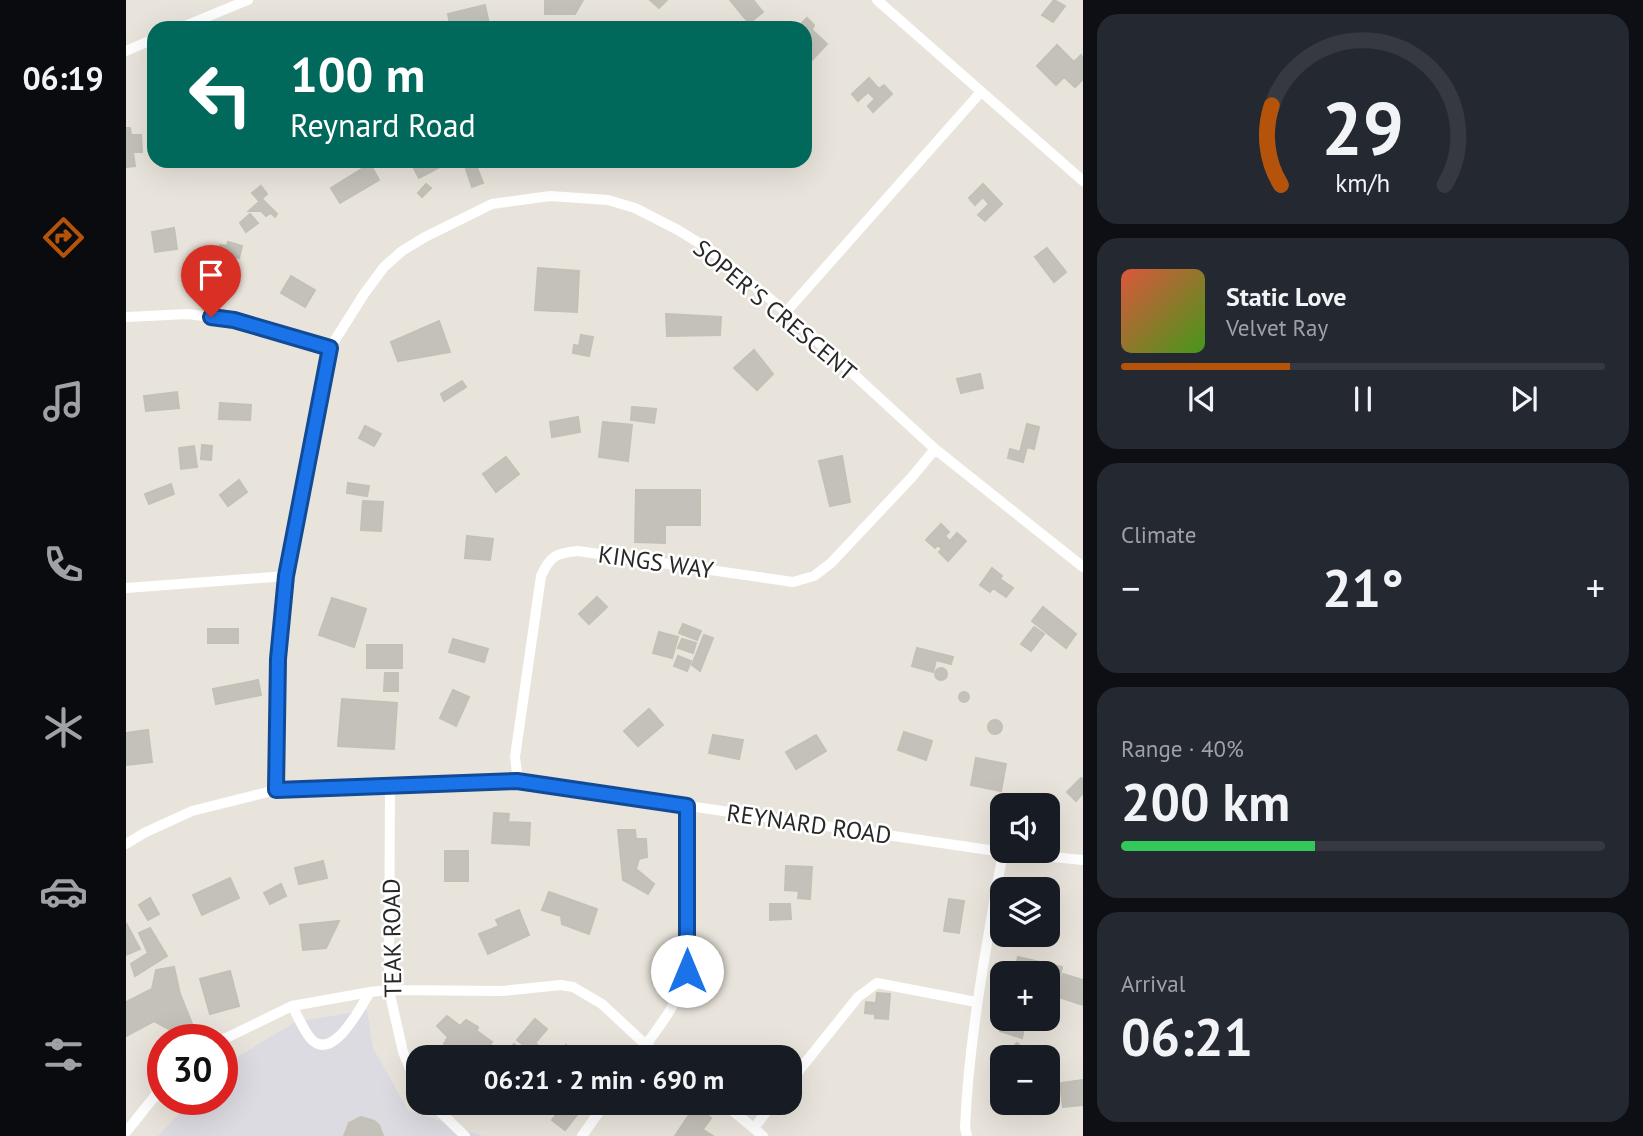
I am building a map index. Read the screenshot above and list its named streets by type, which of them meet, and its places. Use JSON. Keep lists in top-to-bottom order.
{
  "streets": {
    "street": [
      "SOPER'S CRESCENT",
      "KINGS WAY",
      "REYNARD ROAD",
      "TEAK ROAD"
    ]
  },
  "crossings": [
    ["SOPER'S CRESCENT", "KINGS WAY"],
    ["SOPER'S CRESCENT", "REYNARD ROAD"],
    ["KINGS WAY", "REYNARD ROAD"],
    ["REYNARD ROAD", "TEAK ROAD"]
  ],
  "page": {
    "tabs": "06:19",
    "turn": ["100 m", "Reynard Road"],
    "song": ["Static Love", "Velvet Ray"],
    "tile": [
      "Climate",
      ["Range · 40%", "200 km"],
      ["Arrival", "06:21"]
    ],
    "heat": ["−", "21°", "+"],
    "map_buttons": ["+", "−"],
    "limit": "30",
    "trip": "06:21 · 2 min · 690 m",
    "gauge": ["29", "km/h"]
  }
}
